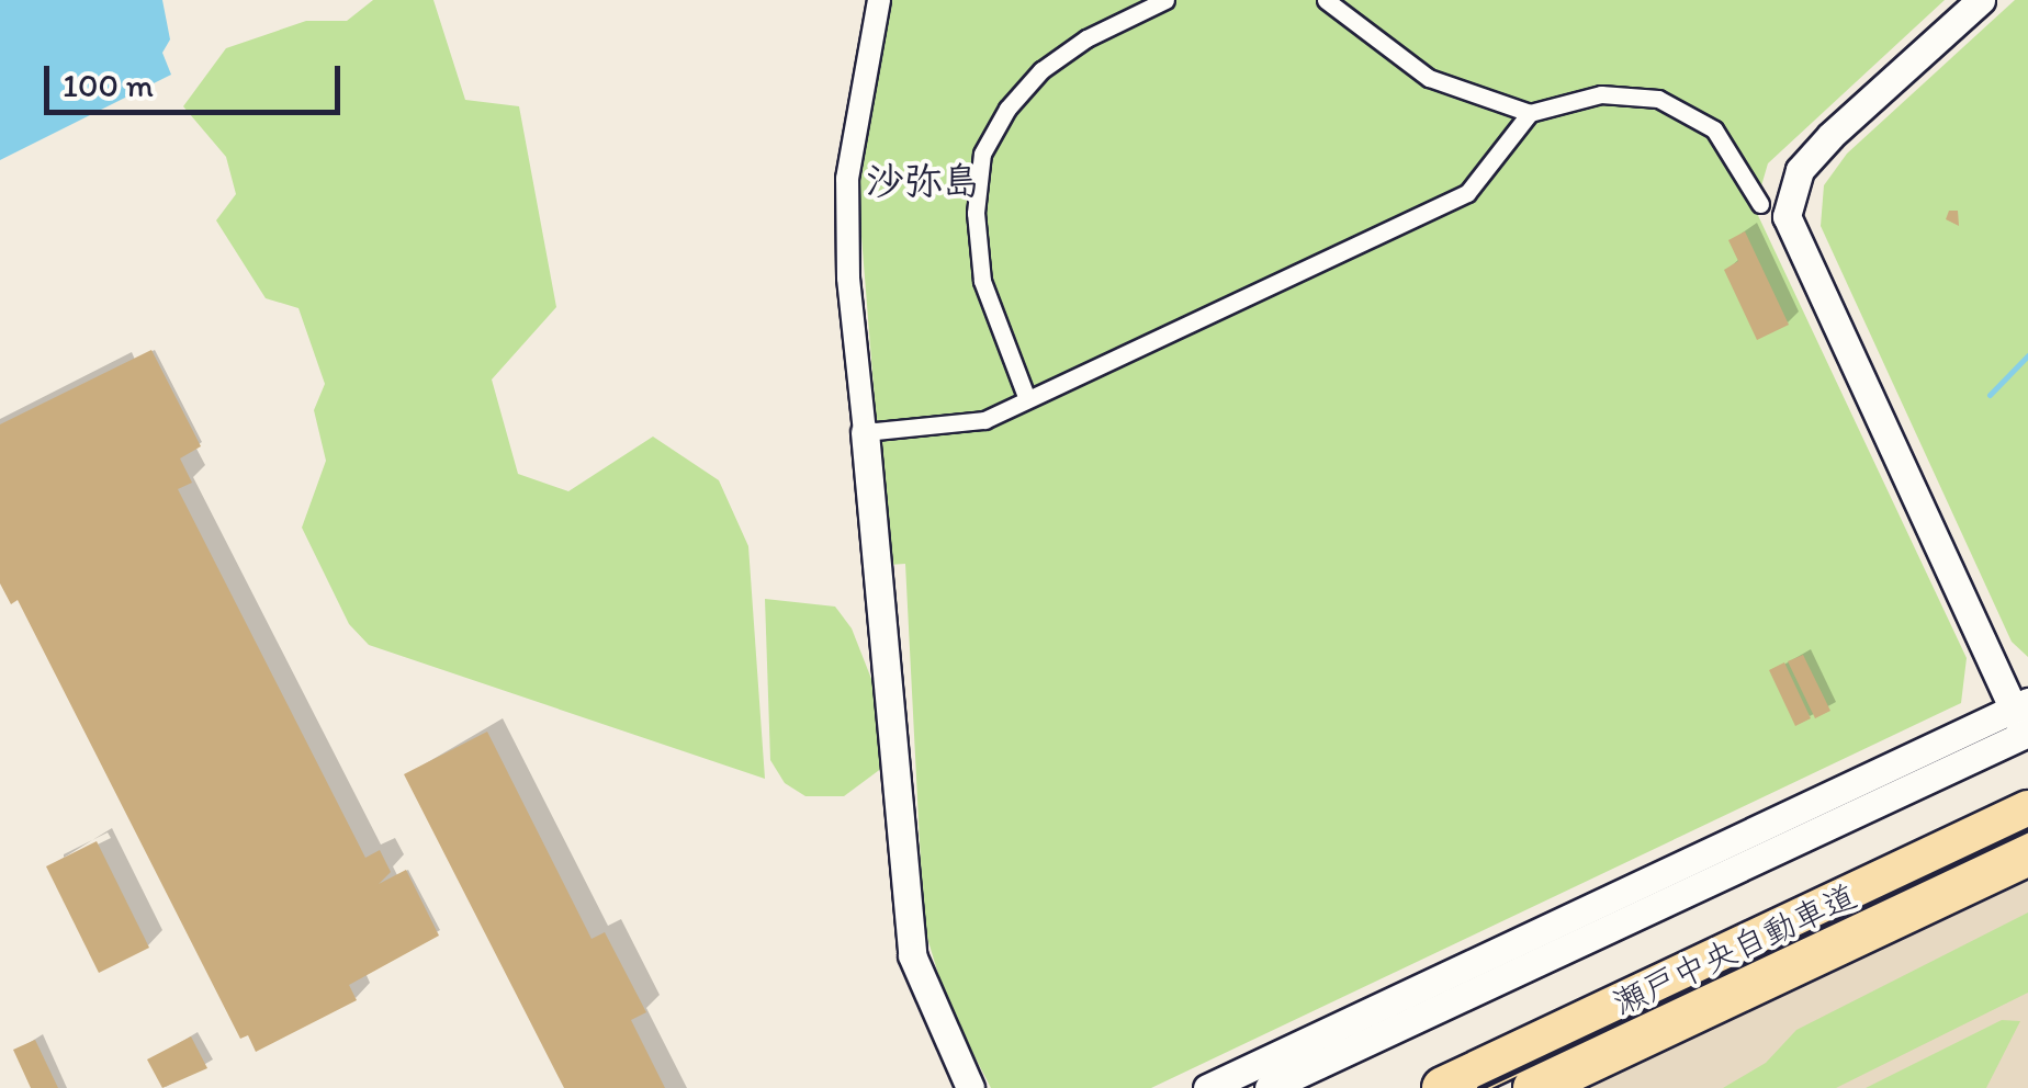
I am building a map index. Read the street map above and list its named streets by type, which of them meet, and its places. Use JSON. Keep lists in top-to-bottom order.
{
  "streets": {
    "highway": ["瀬戸中央自動車道"]
  },
  "districts": ["沙弥島"],
  "scale_bar": "100 m"
}
